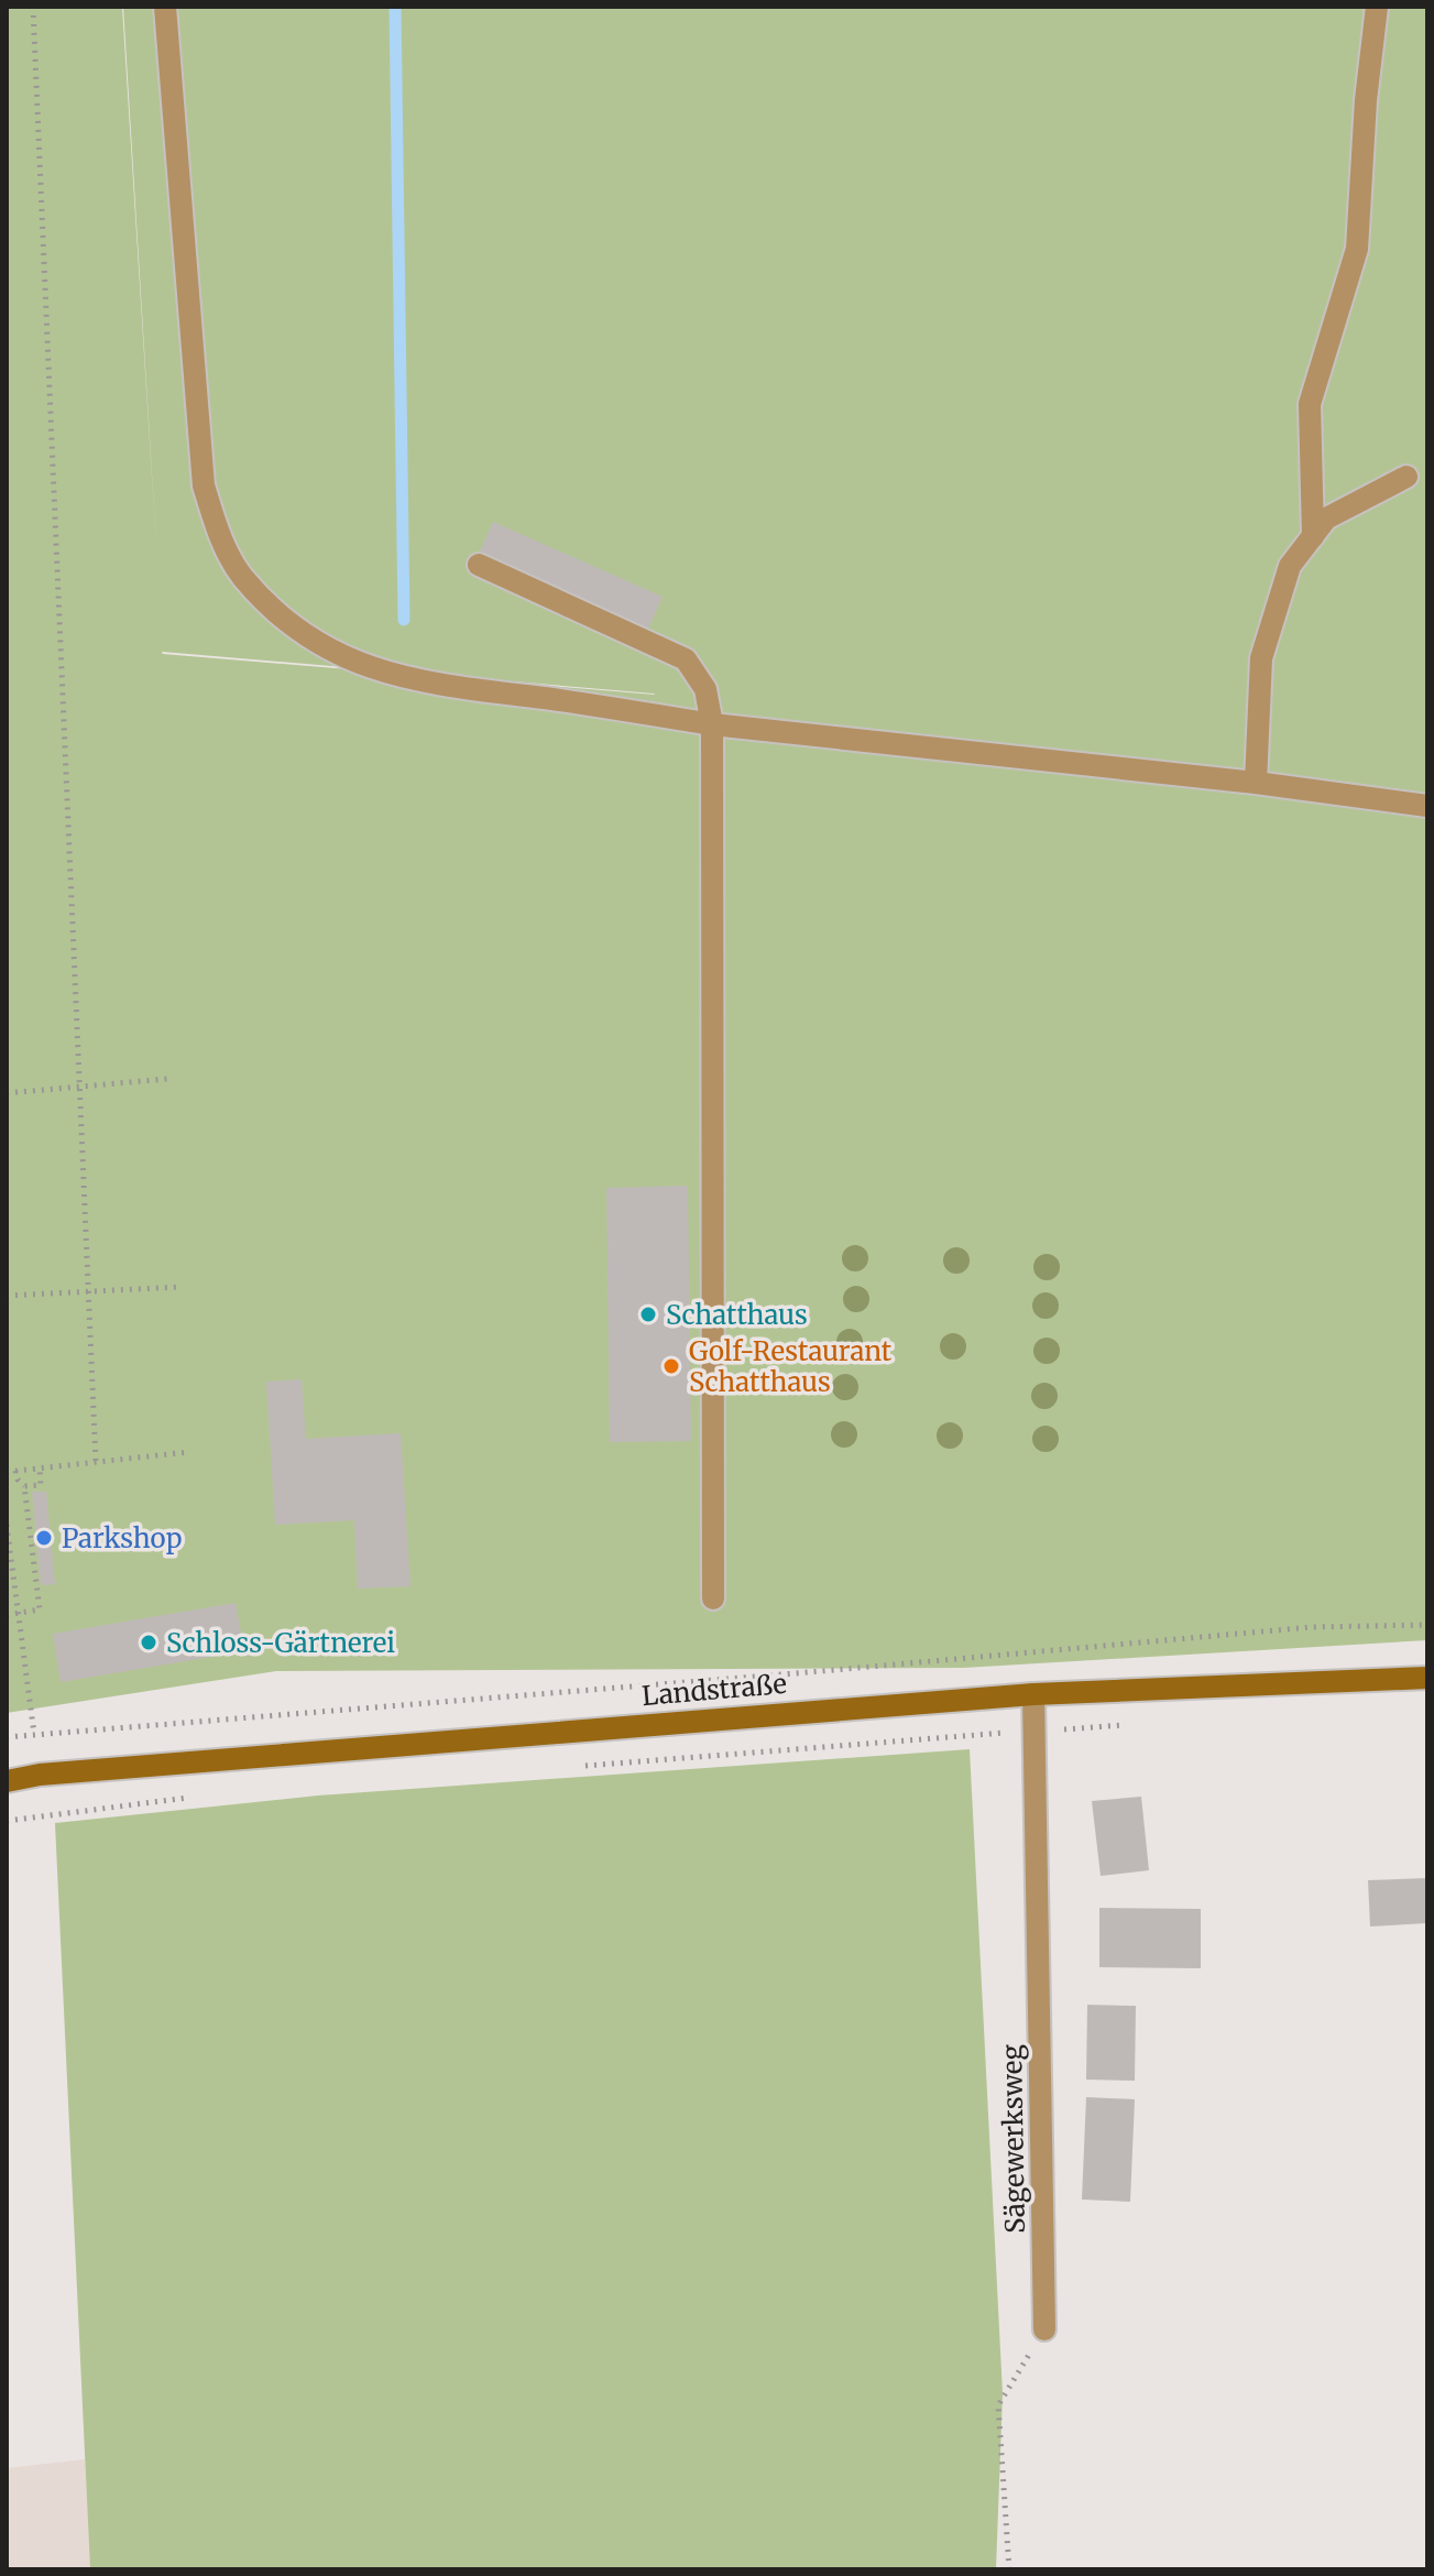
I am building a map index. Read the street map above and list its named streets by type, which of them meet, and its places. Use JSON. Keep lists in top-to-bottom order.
{
  "streets": {
    "street": ["Landstraße", "Sägewerksweg"]
  },
  "crossings": [
    ["Landstraße", "Sägewerksweg"]
  ],
  "places": [
    "Schatthaus",
    "Golf-Restaurant Schatthaus",
    "Parkshop",
    "Schloss-Gärtnerei"
  ]
}
